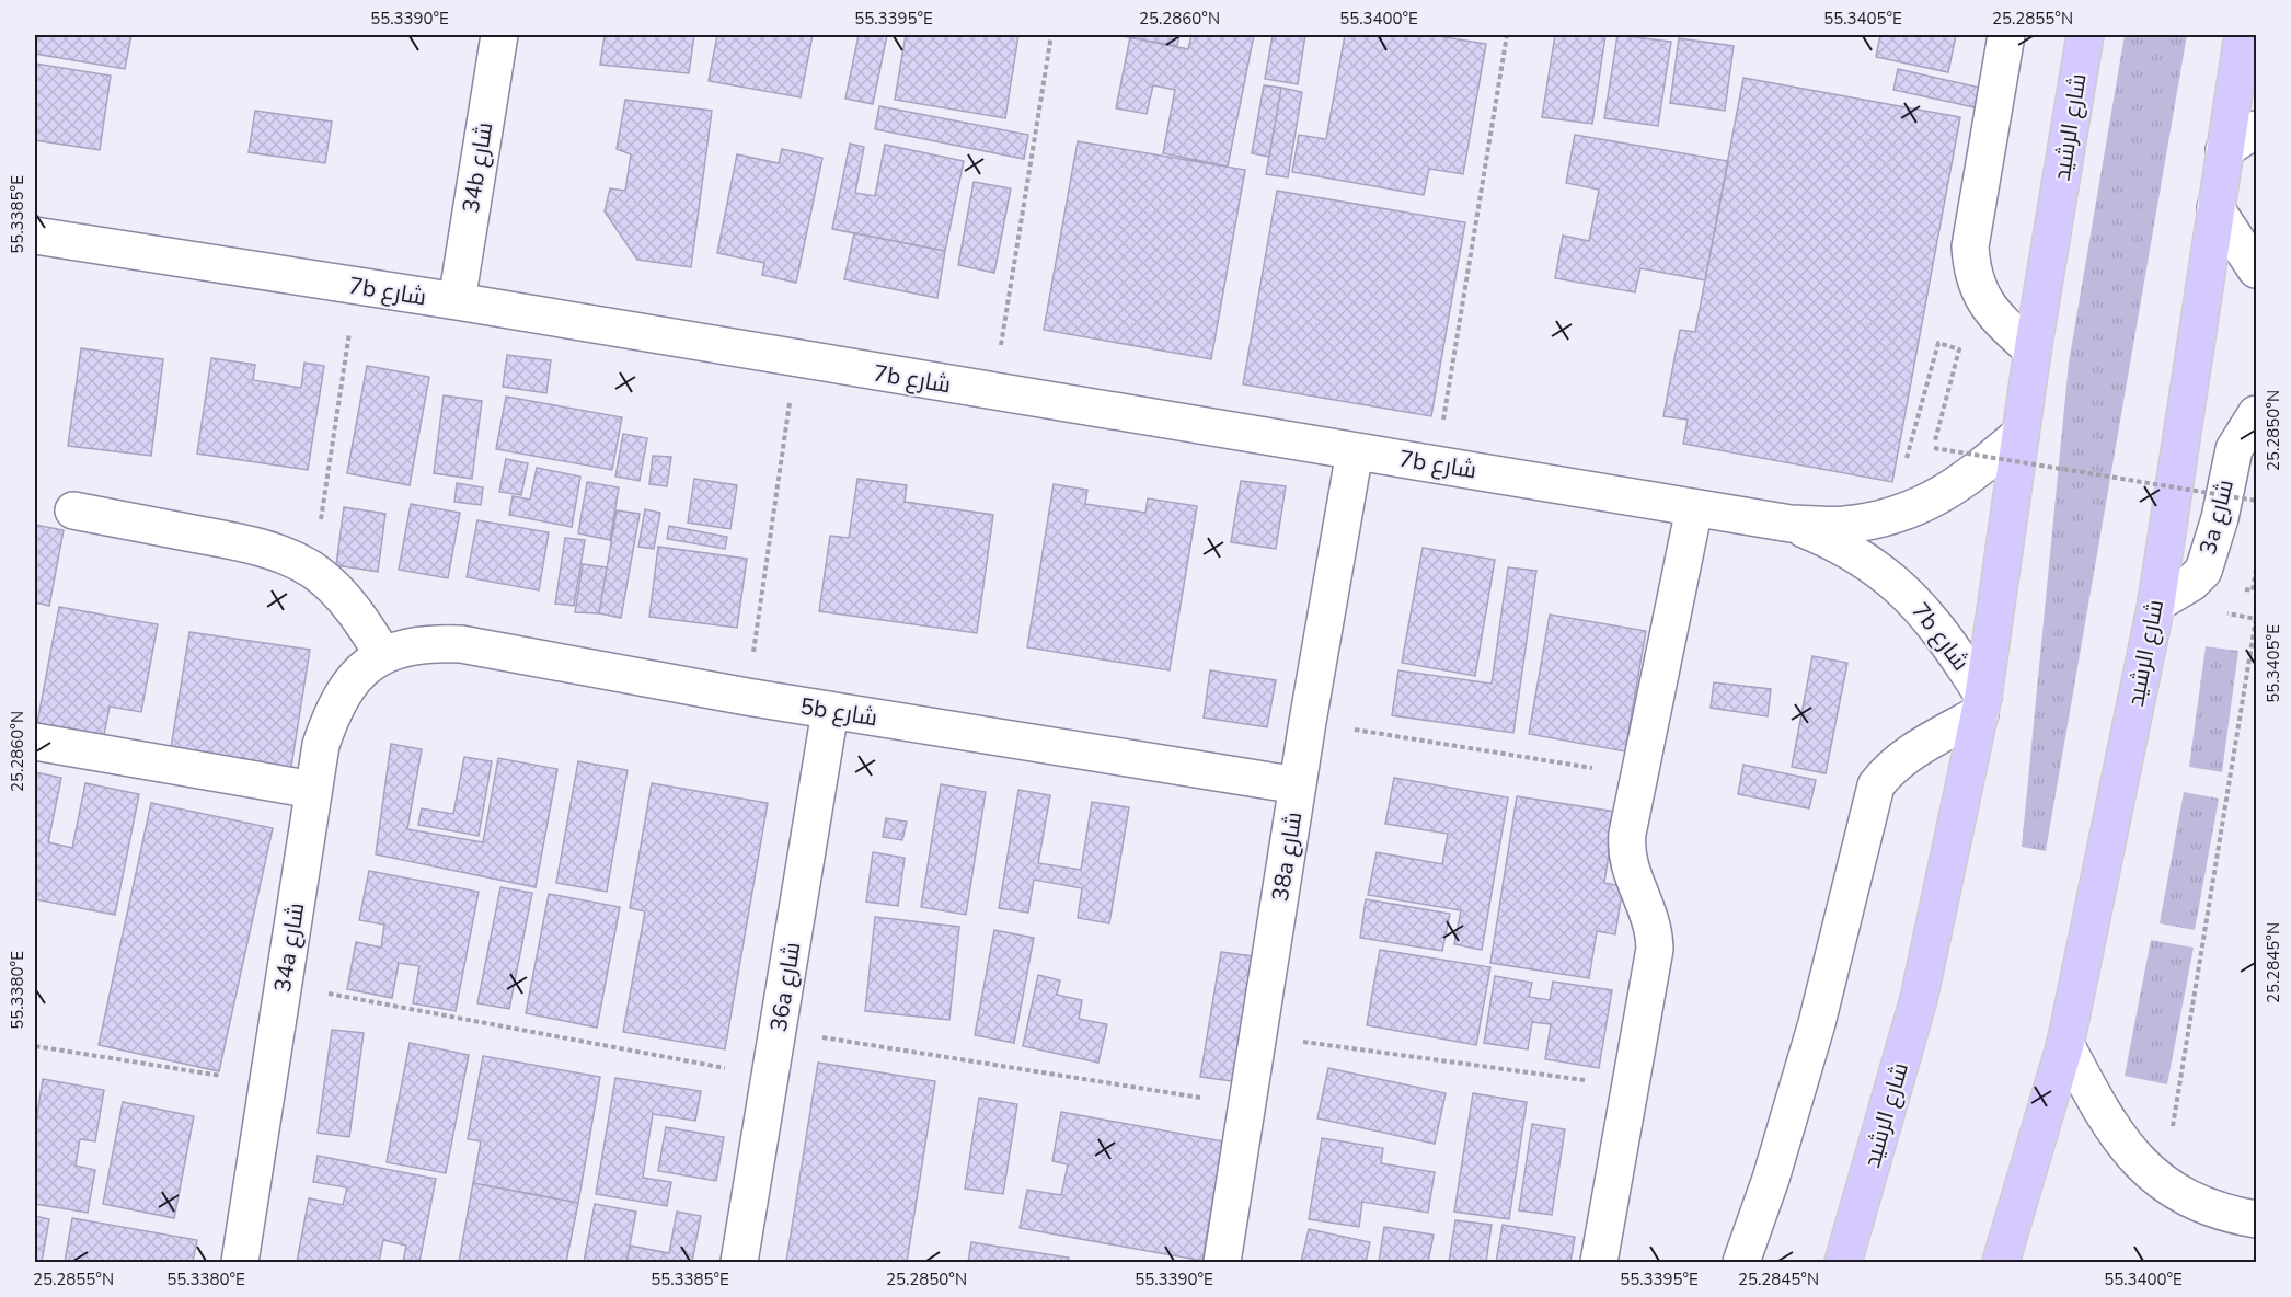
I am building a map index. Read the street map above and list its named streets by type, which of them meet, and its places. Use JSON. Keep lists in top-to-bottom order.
{
  "streets": {
    "main road": ["شارع الرشيد"],
    "street": [
      "34b شارع",
      "7b شارع",
      "3a شارع",
      "5b شارع",
      "38a شارع",
      "34a شارع",
      "36a شارع"
    ]
  },
  "crossings": [
    ["شارع الرشيد", "7b شارع"],
    ["شارع الرشيد", "3a شارع"],
    ["34b شارع", "7b شارع"],
    ["7b شارع", "38a شارع"],
    ["5b شارع", "38a شارع"],
    ["5b شارع", "34a شارع"],
    ["5b شارع", "36a شارع"]
  ],
  "coordinates": [
    "55.3390°E",
    "55.3395°E",
    "25.2860°N",
    "55.3400°E",
    "55.3405°E",
    "25.2855°N",
    "55.3385°E",
    "25.2850°N",
    "25.2845°N",
    "55.3380°E"
  ]
}
